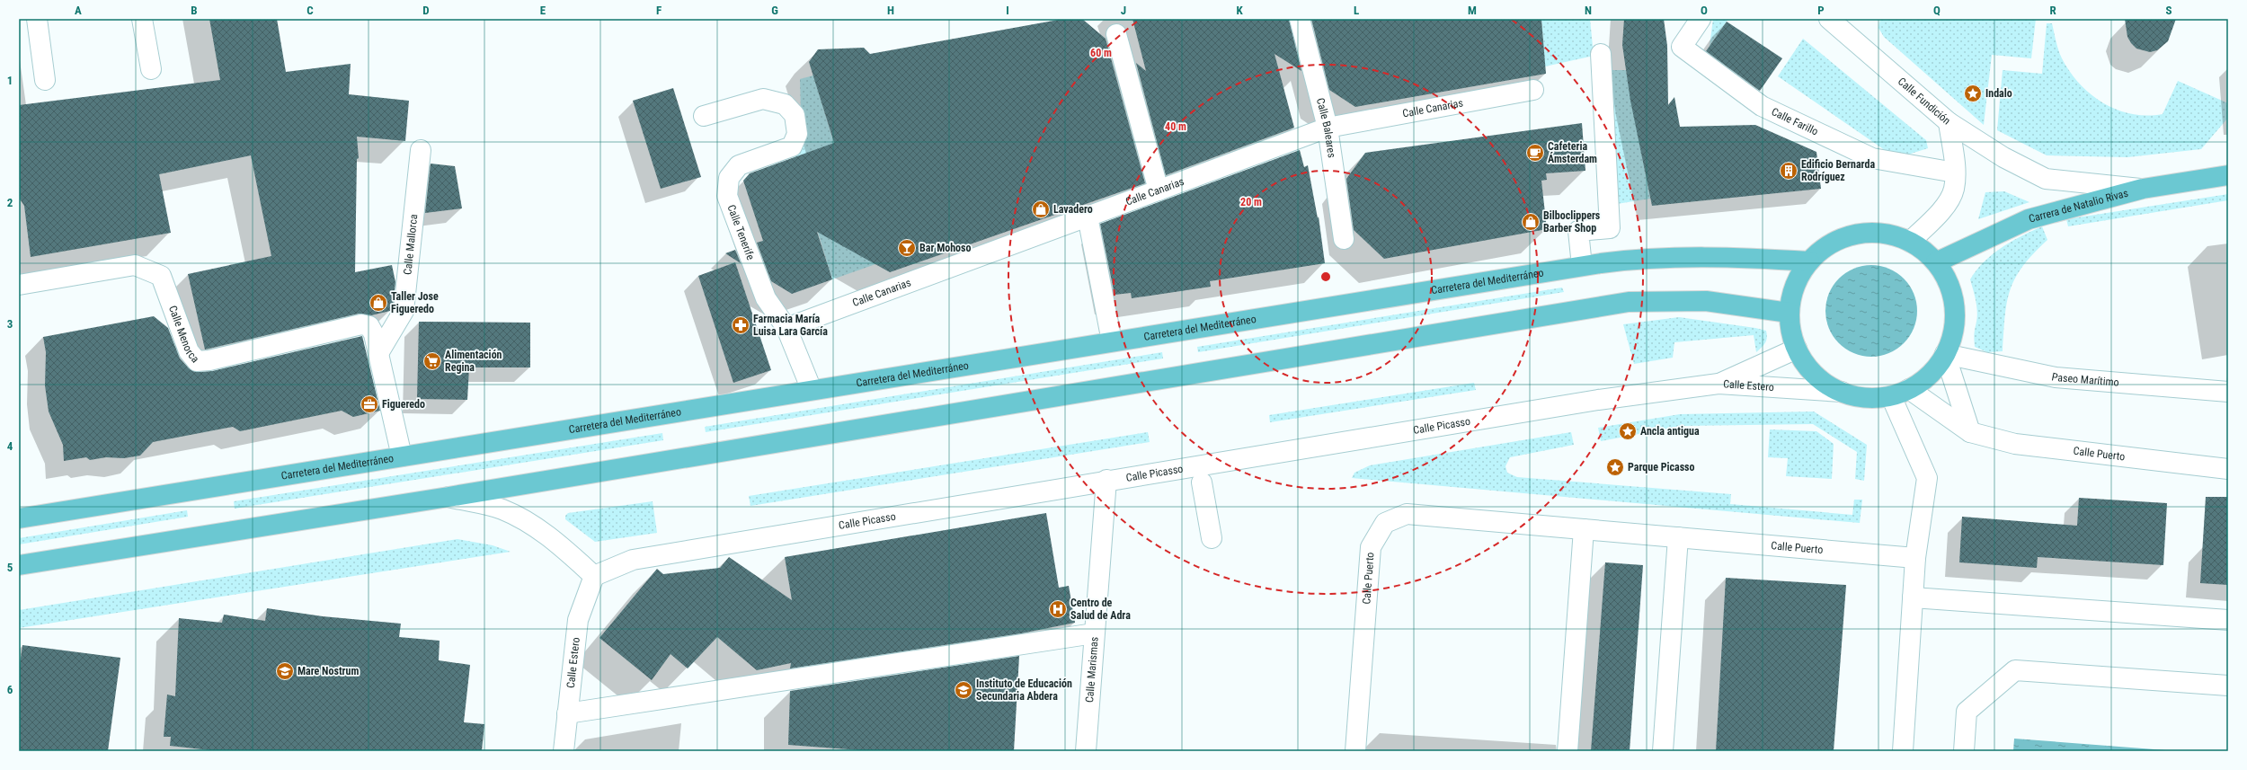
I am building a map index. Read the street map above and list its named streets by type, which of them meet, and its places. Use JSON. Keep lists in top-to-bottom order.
{
  "streets": {
    "highway": ["Carrera de Natalio Rivas", "Carretera del Mediterráneo"],
    "street": [
      "Calle Fundición",
      "Calle Canarias",
      "Calle Farillo",
      "Calle Baleares",
      "Calle Tenerife",
      "Calle Mallorca",
      "Calle Menorca",
      "Paseo Marítimo",
      "Calle Estero",
      "Calle Picasso",
      "Calle Puerto",
      "Calle Marismas"
    ]
  },
  "crossings": [
    ["Calle Fundición", "Calle Farillo"],
    ["Calle Canarias", "Calle Baleares"],
    ["Calle Canarias", "Calle Tenerife"],
    ["Calle Tenerife", "Carretera del Mediterráneo"],
    ["Calle Mallorca", "Calle Menorca"],
    ["Calle Estero", "Calle Picasso"],
    ["Calle Picasso", "Calle Marismas"]
  ],
  "places": {
    "place": ["Indalo", "Ancla antigua", "Parque Picasso"],
    "cafe": ["Cafeteria Ámsterdam"],
    "building": ["Edificio Bernarda Rodríguez"],
    "shop": ["Lavadero", "Bilboclippers Barber Shop", "Taller Jose Figueredo"],
    "bar": ["Bar Mohoso"],
    "pharmacy": ["Farmacia María Luisa Lara García"],
    "supermarket": ["Alimentación Regina"],
    "office": ["Figueredo"],
    "hospital": ["Centro de Salud de Adra"],
    "school or university": ["Mare Nostrum", "Instituto de Educación Secundaria Abdera"]
  },
  "grid": {
    "columns": [
      "A",
      "B",
      "C",
      "D",
      "E",
      "F",
      "G",
      "H",
      "I",
      "J",
      "K",
      "L",
      "M",
      "N",
      "O",
      "P",
      "Q",
      "R",
      "S"
    ],
    "rows": [
      "1",
      "2",
      "3",
      "4",
      "5",
      "6"
    ]
  },
  "rings": ["60 m", "40 m", "20 m"]
}
